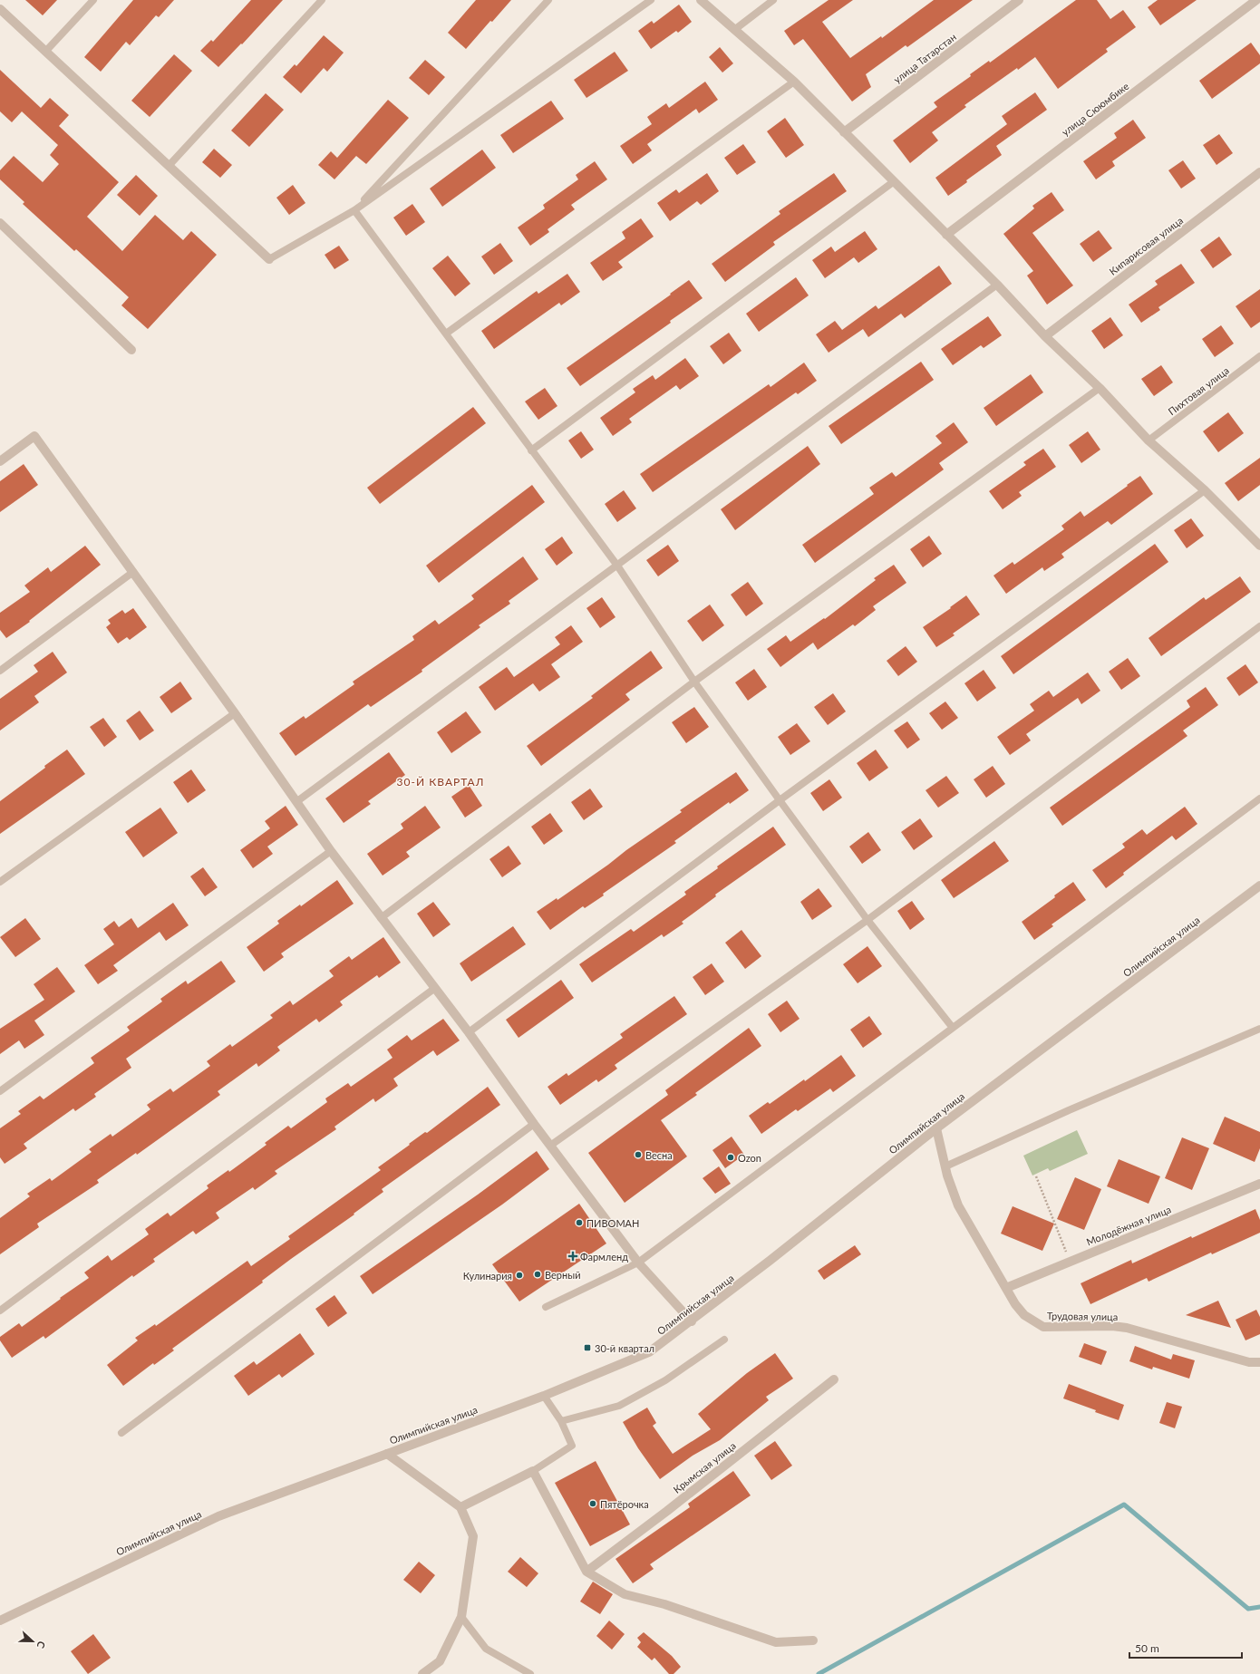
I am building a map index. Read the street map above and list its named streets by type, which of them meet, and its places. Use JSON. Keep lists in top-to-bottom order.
{
  "streets": {
    "street": [
      "улица Татарстан",
      "улица Сююмбике",
      "Кипарисовая улица",
      "Олимпийская улица",
      "Молодёжная улица",
      "Трудовая улица",
      "Крымская улица"
    ],
    "lane": ["Пихтовая улица"]
  },
  "crossings": [
    ["Олимпийская улица", "Трудовая улица"],
    ["Молодёжная улица", "Трудовая улица"]
  ],
  "districts": ["30-Й КВАРТАЛ"],
  "places": {
    "other": [
      "Весна",
      "Ozon",
      "ПИВОМАН",
      "Верный",
      "Кулинария",
      "Пятёрочка"
    ],
    "health": ["Фармленд"],
    "transit": ["30-й квартал"]
  },
  "scale_bar": "50 m",
  "north": "right"
}
